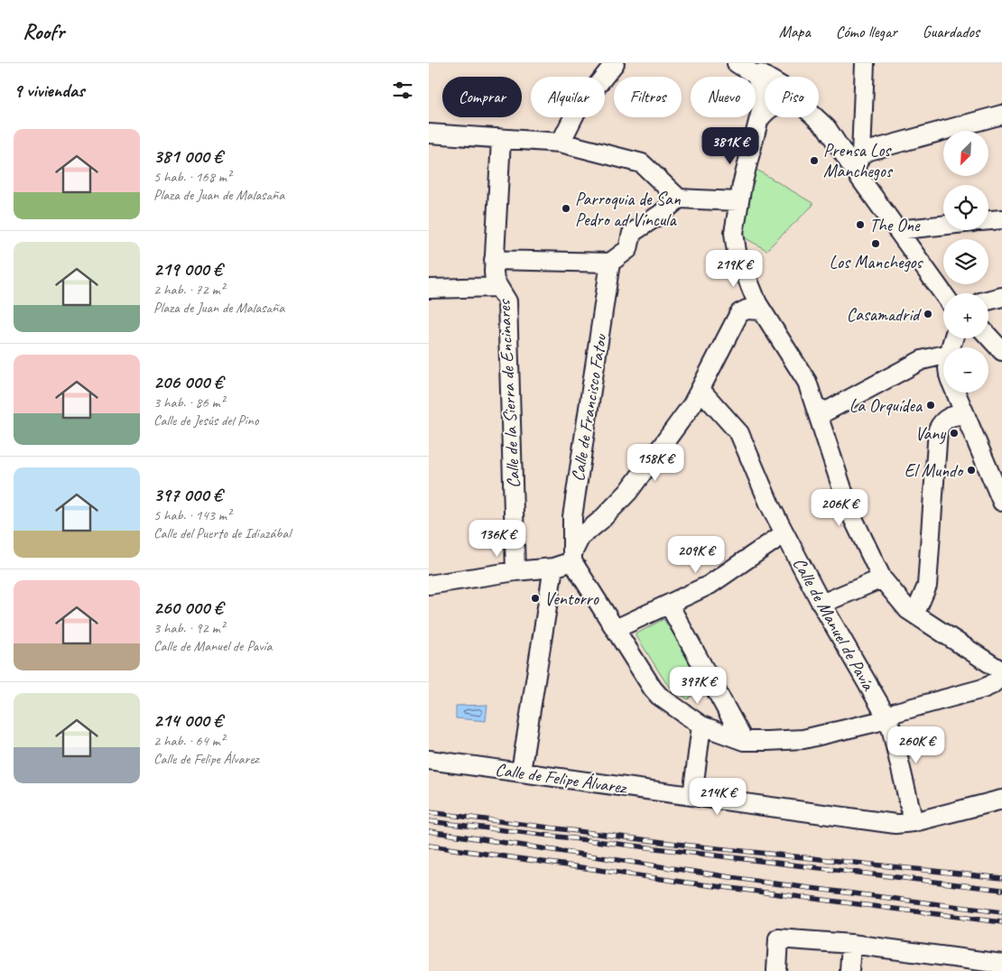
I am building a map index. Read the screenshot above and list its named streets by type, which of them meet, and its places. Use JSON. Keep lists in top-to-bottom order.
{
  "streets": {
    "street": [
      "Calle de la Sierra de Encinares",
      "Calle de Francisco Fatou",
      "Calle de Manuel de Pavía",
      "Calle de Felipe Álvarez"
    ]
  },
  "crossings": [
    ["Calle de Manuel de Pavía", "Calle de Felipe Álvarez"]
  ],
  "places": [
    "Prensa Los Manchegos",
    "Parroquia de San Pedro ad Víncula",
    "The One",
    "Los Manchegos",
    "Casamadrid",
    "La Orquídea",
    "Vany",
    "El Mundo",
    "Ventorro"
  ],
  "north": "bottom left",
  "page": {
    "header": "Roofr",
    "nav": ["Mapa", "Cómo llegar", "Guardados"],
    "heading": "9 viviendas",
    "chip": [
      "Comprar",
      "Alquilar",
      "Filtros",
      "Nuevo",
      "Piso"
    ],
    "list": [
      {
        "name": "381 000 €",
        "note": "5 hab. · 168 m² · Plaza de Juan de Malasaña"
      },
      {
        "name": "219 000 €",
        "note": "2 hab. · 72 m² · Plaza de Juan de Malasaña"
      },
      {
        "name": "206 000 €",
        "note": "3 hab. · 86 m² · Calle de Jesús del Pino"
      },
      {
        "name": "397 000 €",
        "note": "5 hab. · 143 m² · Calle del Puerto de Idiazábal"
      },
      {
        "name": "260 000 €",
        "note": "3 hab. · 92 m² · Calle de Manuel de Pavía"
      },
      {
        "name": "214 000 €",
        "note": "2 hab. · 64 m² · Calle de Felipe Álvarez"
      }
    ],
    "price": [
      "381K €",
      "219K €",
      "158K €",
      "206K €",
      "136K €",
      "209K €",
      "397K €",
      "260K €",
      "214K €"
    ],
    "map_buttons": ["+", "−"]
  }
}
